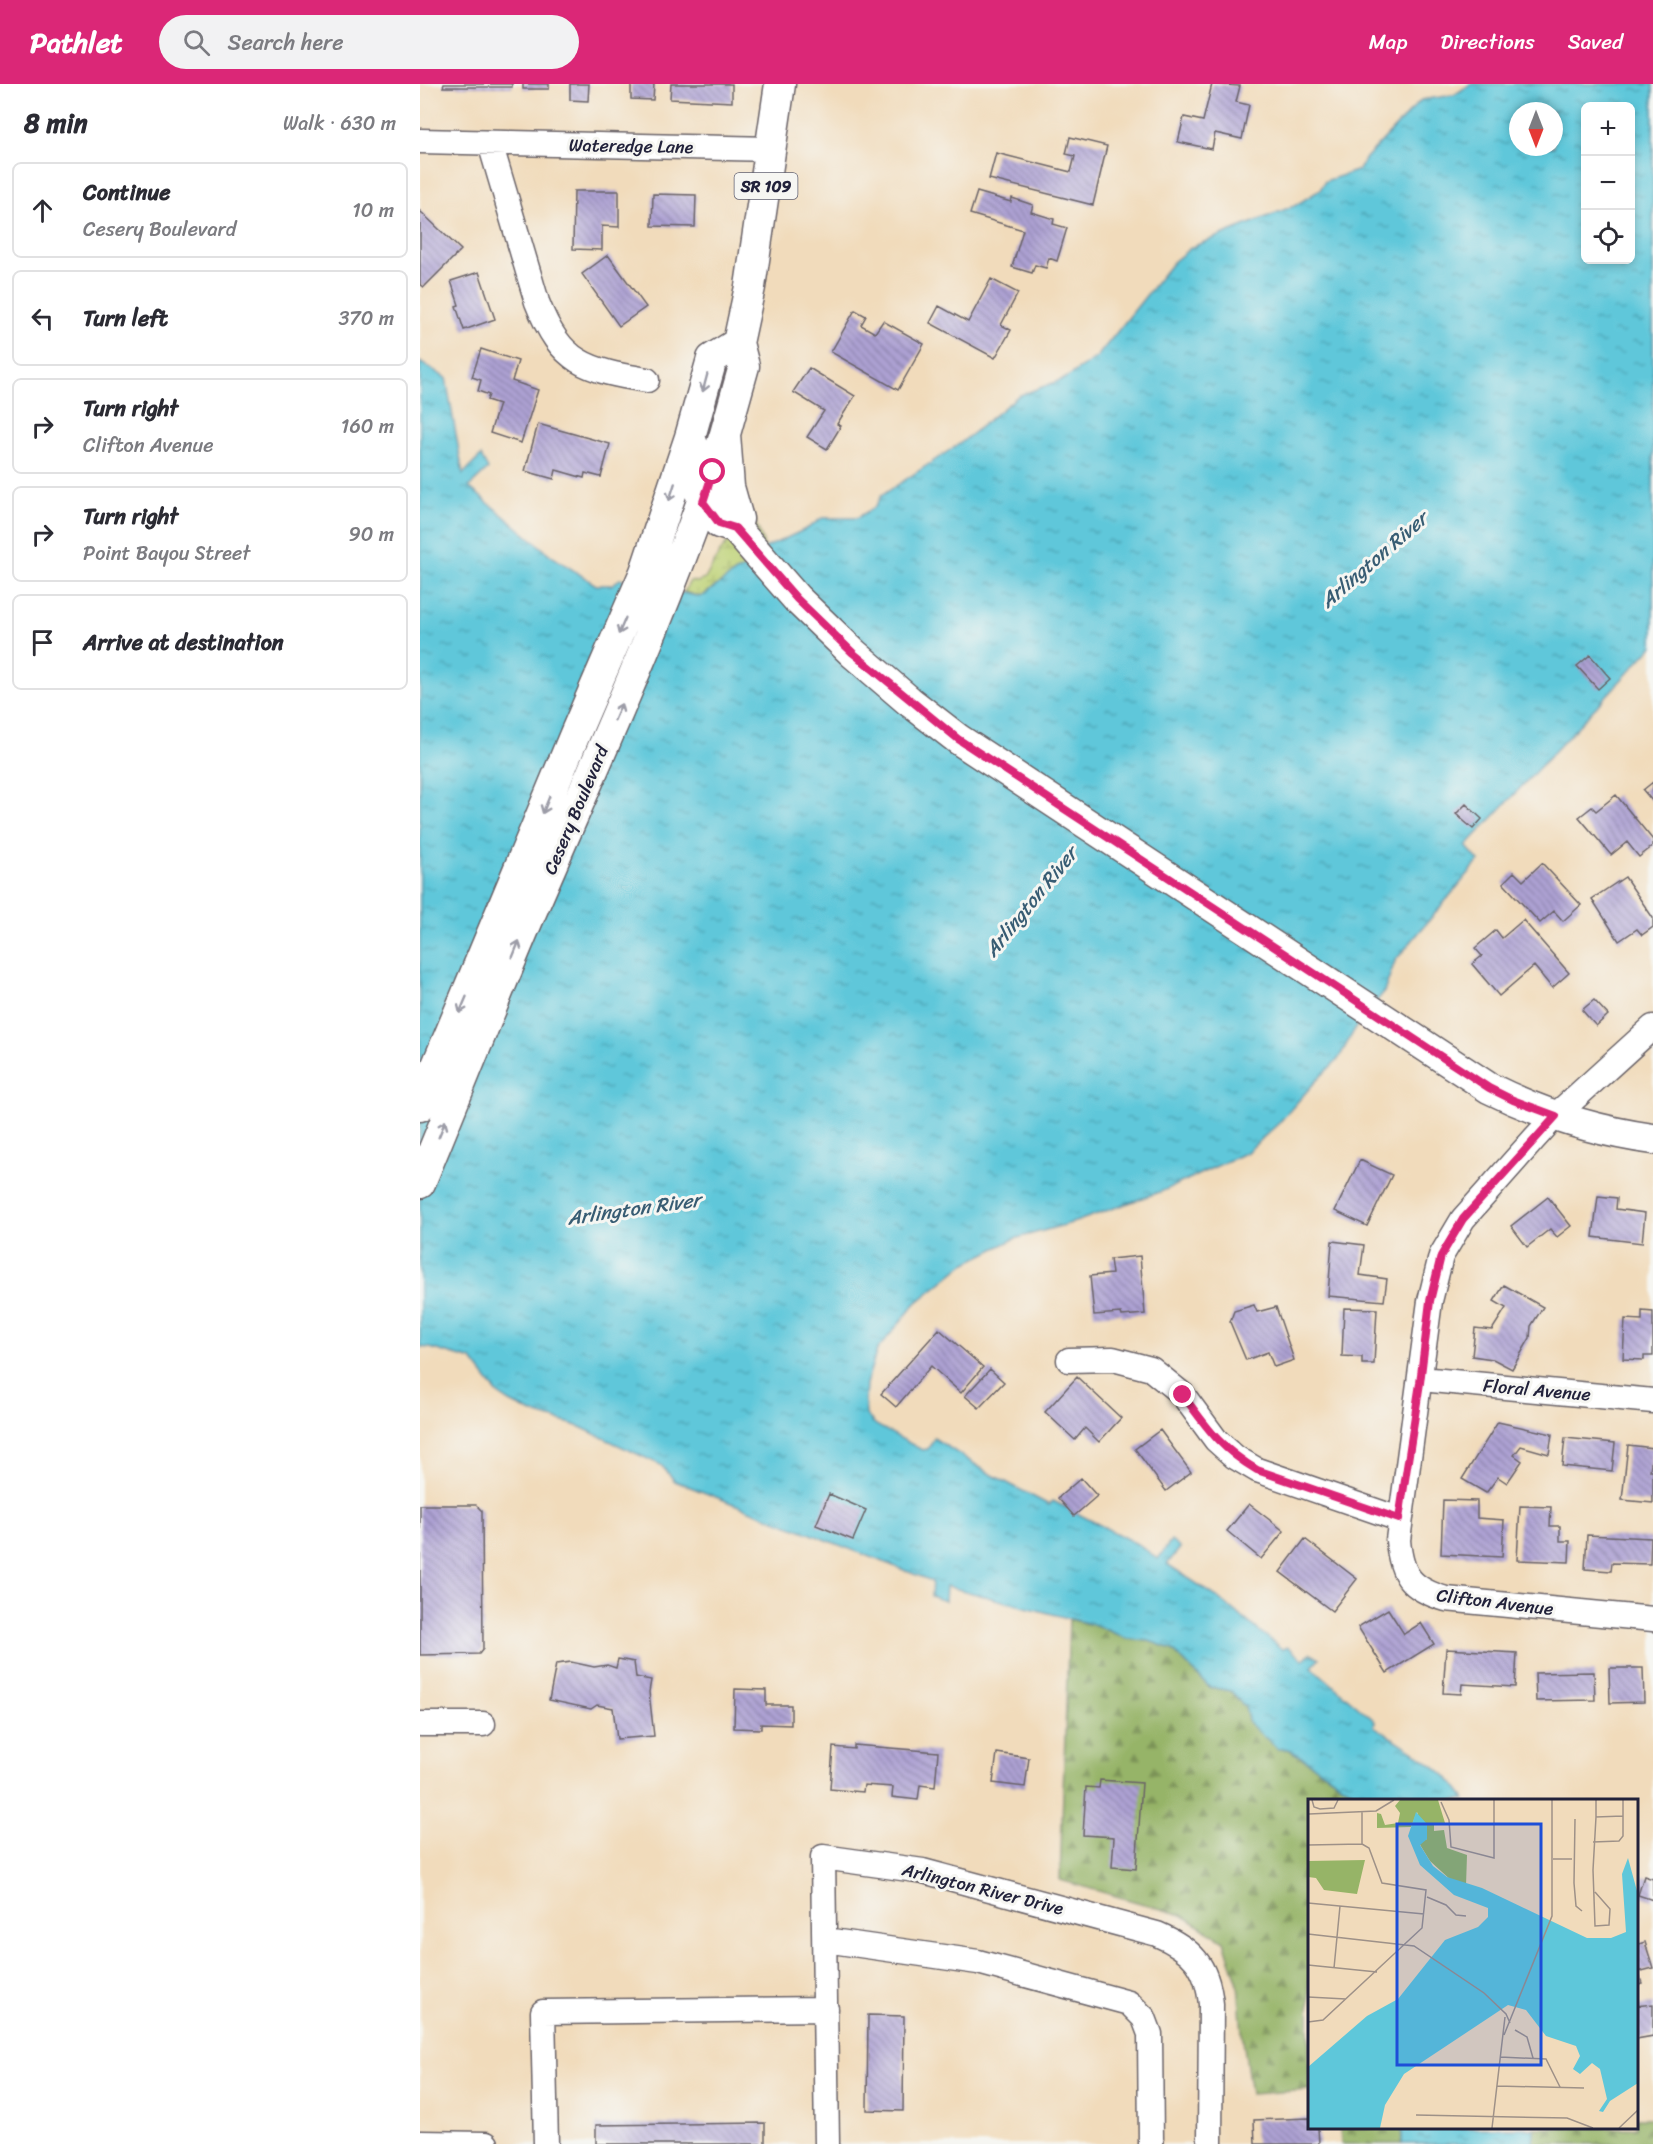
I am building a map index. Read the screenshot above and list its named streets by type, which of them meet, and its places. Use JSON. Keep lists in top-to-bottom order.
{
  "streets": {
    "main road": ["SR 109", "Cesery Boulevard"],
    "street": [
      "Wateredge Lane",
      "Floral Avenue",
      "Clifton Avenue",
      "Arlington River Drive"
    ]
  },
  "crossings": [
    ["Wateredge Lane", "SR 109"],
    ["SR 109", "Cesery Boulevard"],
    ["Floral Avenue", "Clifton Avenue"]
  ],
  "water": ["Arlington River"],
  "north": "bottom",
  "page": {
    "header": "Pathlet",
    "search": "Search here",
    "nav": ["Map", "Directions", "Saved"],
    "heading": ["8 min", "Walk · 630 m"],
    "map_buttons": ["+", "−"],
    "list": [
      ["Continue", "Cesery Boulevard", "10 m"],
      ["Turn left", "370 m"],
      ["Turn right", "Clifton Avenue", "160 m"],
      ["Turn right", "Point Bayou Street", "90 m"],
      "Arrive at destination"
    ]
  }
}
